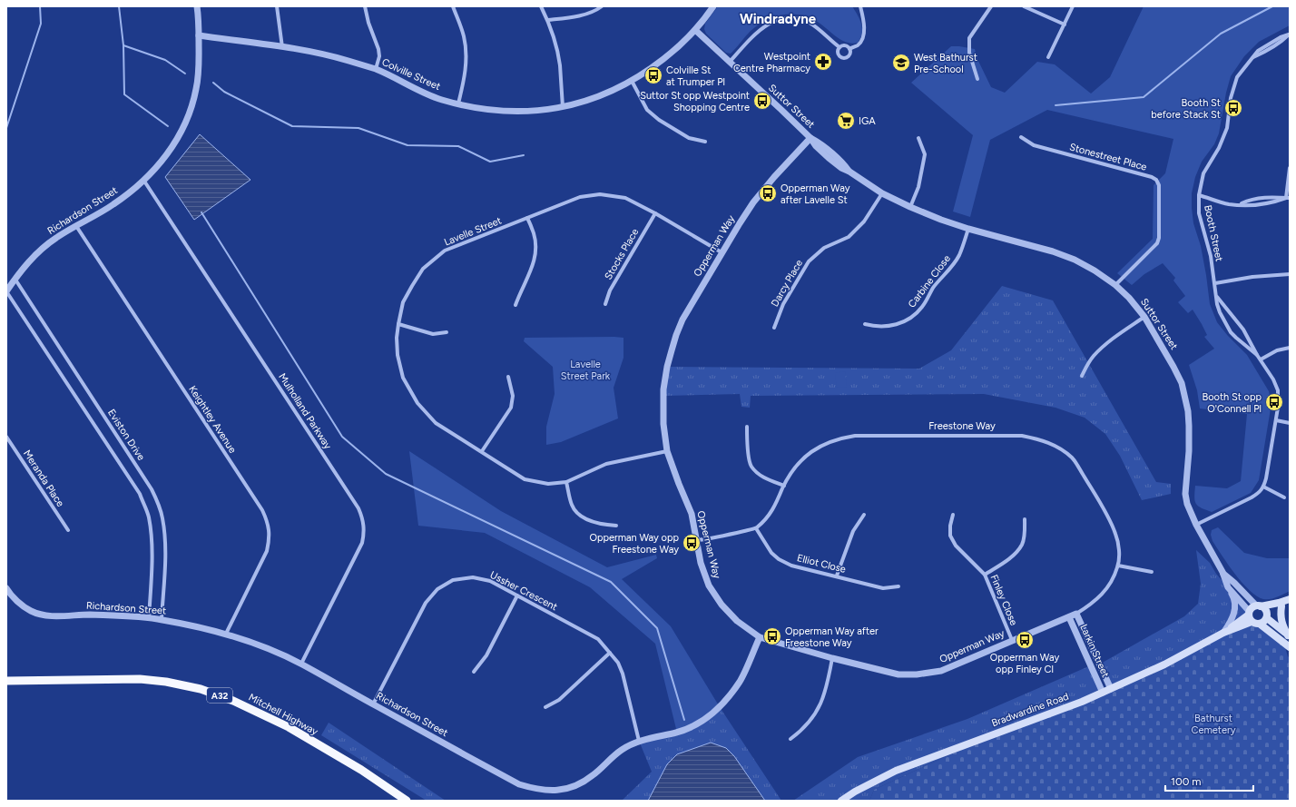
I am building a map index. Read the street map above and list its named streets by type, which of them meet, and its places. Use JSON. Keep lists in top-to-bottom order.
{
  "streets": {
    "highway": ["A32", "Mitchell Highway"],
    "main road": ["Bradwardine Road"],
    "street": [
      "Colville Street",
      "Suttor Street",
      "Stonestreet Place",
      "Richardson Street",
      "Lavelle Street",
      "Booth Street",
      "Opperman Way",
      "Stocks Place",
      "Carbine Close",
      "Darcy Place",
      "Mulholland Parkway",
      "Keightley Avenue",
      "Freestone Way",
      "Eviston Drive",
      "Meranda Place",
      "Elliot Close",
      "Ussher Crescent",
      "Finley Close",
      "Larkin Street"
    ]
  },
  "crossings": [
    ["Colville Street", "Suttor Street"],
    ["Colville Street", "Richardson Street"],
    ["Suttor Street", "Stonestreet Place"],
    ["Suttor Street", "Opperman Way"],
    ["Suttor Street", "Carbine Close"],
    ["Suttor Street", "Darcy Place"],
    ["Suttor Street", "Bradwardine Road"],
    ["Richardson Street", "Opperman Way"],
    ["Richardson Street", "Mulholland Parkway"],
    ["Richardson Street", "Keightley Avenue"],
    ["Richardson Street", "Eviston Drive"],
    ["Richardson Street", "Ussher Crescent"],
    ["Lavelle Street", "Opperman Way"],
    ["Lavelle Street", "Stocks Place"],
    ["Opperman Way", "Freestone Way"],
    ["Opperman Way", "Finley Close"],
    ["Opperman Way", "Larkin Street"],
    ["Freestone Way", "Elliot Close"],
    ["Freestone Way", "Larkin Street"],
    ["Larkin Street", "Bradwardine Road"]
  ],
  "districts": ["Windradyne"],
  "parks": ["Lavelle Street Park", "Bathurst Cemetery"],
  "places": {
    "pharmacy": ["Westpoint Centre Pharmacy"],
    "school or university": ["West Bathurst Pre-School"],
    "bus stop": [
      "Colville St at Trumper Pl",
      "Suttor St opp Westpoint Shopping Centre",
      "Booth St before Stack St",
      "Opperman Way after Lavelle St",
      "Booth St opp O'Connell Pl",
      "Opperman Way opp Freestone Way",
      "Opperman Way after Freestone Way",
      "Opperman Way opp Finley Cl"
    ],
    "supermarket": ["IGA"]
  },
  "scale_bar": "100 m"
}
